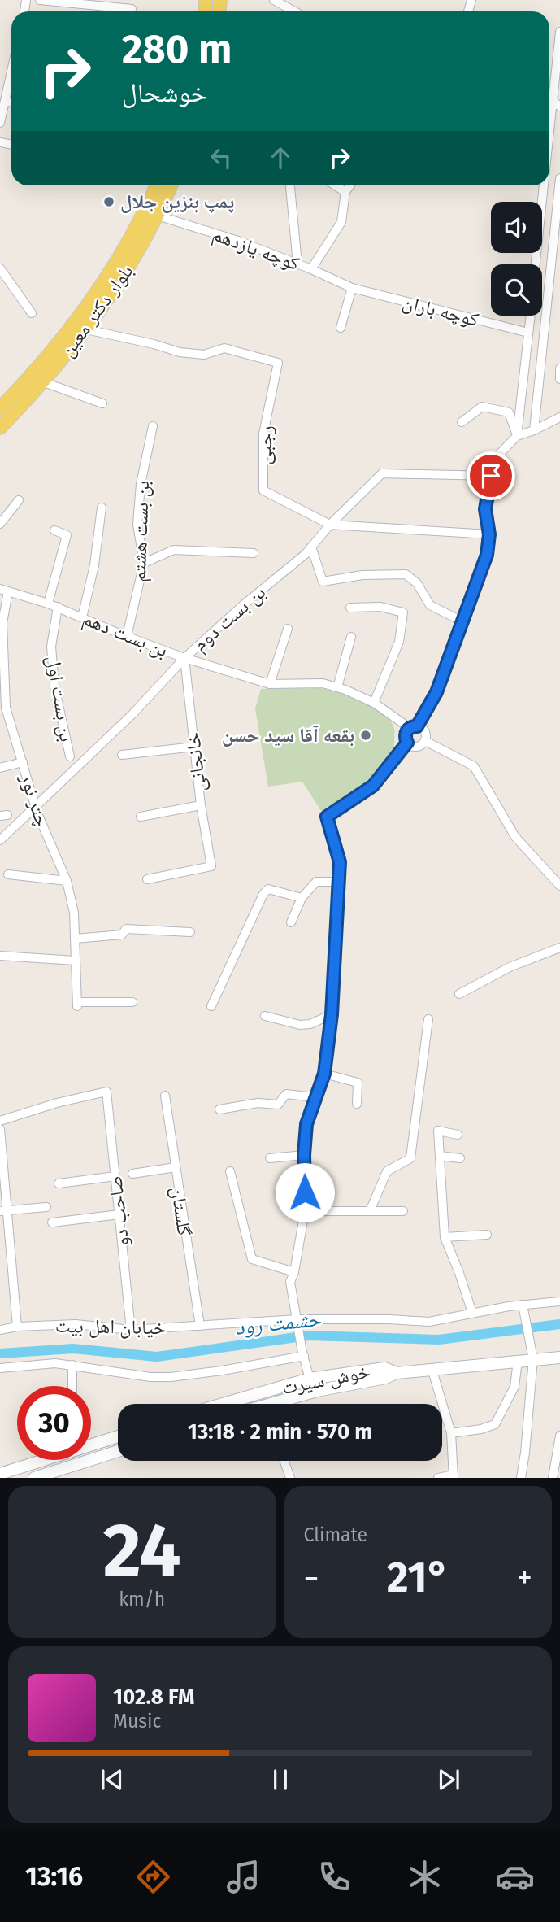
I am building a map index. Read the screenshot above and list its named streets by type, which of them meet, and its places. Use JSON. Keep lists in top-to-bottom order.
{
  "streets": {
    "main road": ["بلوار دکتر معین", "خوش سیرت"],
    "street": [
      "کوچه یازدهم",
      "کوچه باران",
      "رجبی",
      "بن بست هشتم",
      "بن بست دوم",
      "بن بست دهم",
      "بن بست اول",
      "خانجانی",
      "چتر نور",
      "صاحب دو",
      "گلستان",
      "خیابان اهل بیت"
    ]
  },
  "crossings": [
    ["کوچه یازدهم", "بلوار دکتر معین"],
    ["کوچه یازدهم", "کوچه باران"],
    ["بلوار دکتر معین", "رجبی"],
    ["رجبی", "بن بست دوم"],
    ["بن بست هشتم", "بن بست دهم"],
    ["بن بست دوم", "بن بست دهم"],
    ["بن بست دوم", "خانجانی"],
    ["بن بست دوم", "چتر نور"],
    ["بن بست دهم", "بن بست اول"],
    ["بن بست دهم", "خانجانی"],
    ["بن بست دهم", "چتر نور"],
    ["صاحب دو", "خیابان اهل بیت"],
    ["گلستان", "خیابان اهل بیت"]
  ],
  "water": ["حشمت رود"],
  "places": ["پمپ بنزین جلال", "بقعه آقا سید حسن"],
  "page": {
    "turn": ["280 m", "خوشحال"],
    "limit": "30",
    "trip": "13:18 · 2 min · 570 m",
    "tile": [
      ["24", "km/h"],
      "Climate"
    ],
    "heat": ["−", "21°", "+"],
    "song": ["102.8 FM", "Music"],
    "tabs": "13:16"
  }
}
